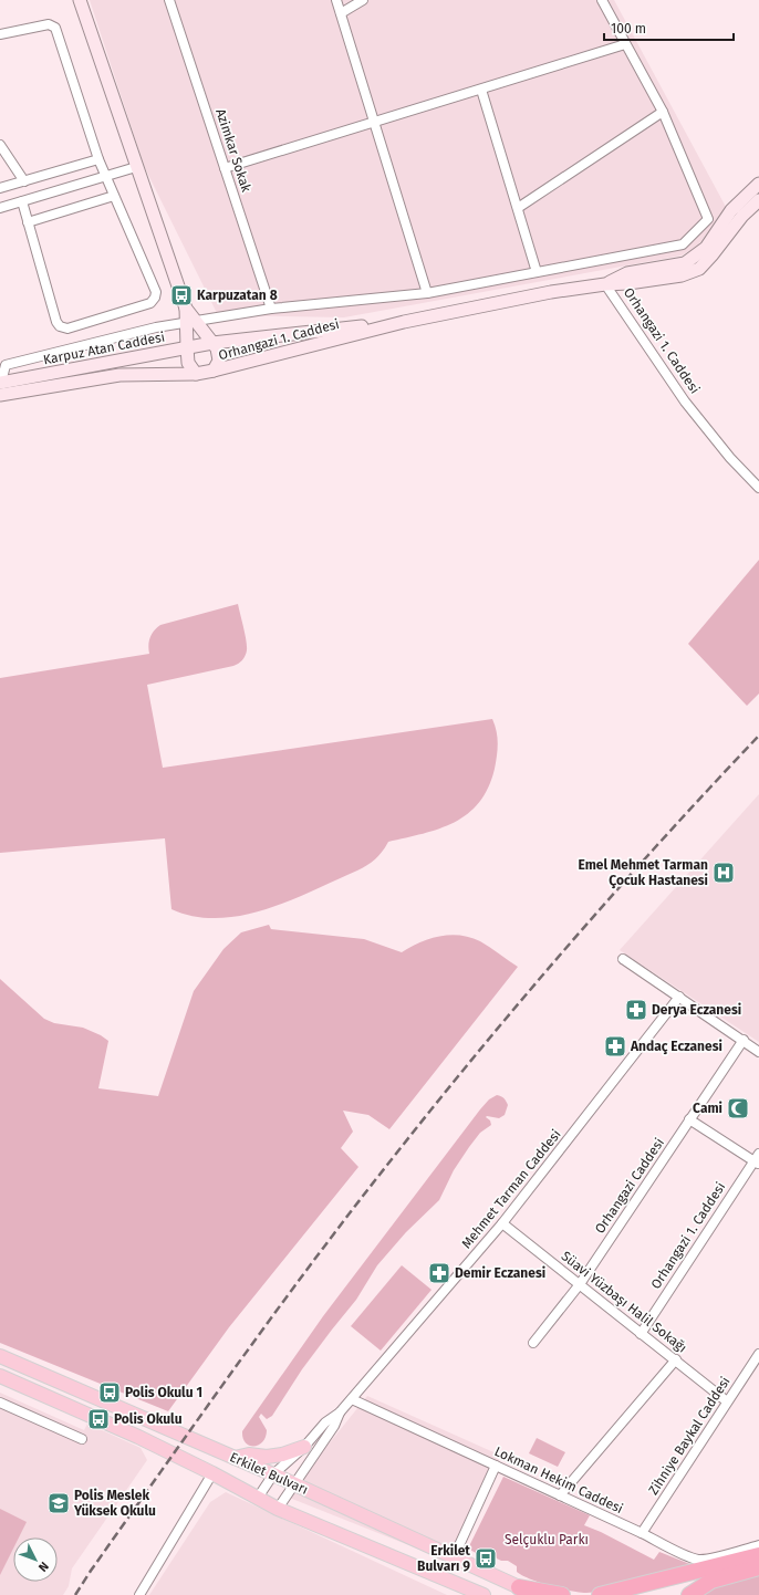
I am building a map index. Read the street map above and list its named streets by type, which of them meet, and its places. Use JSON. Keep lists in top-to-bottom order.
{
  "streets": {
    "main road": ["Erkilet Bulvarı"],
    "street": [
      "Azimkar Sokak",
      "Orhangazi 1. Caddesi",
      "Karpuz Atan Caddesi",
      "Orhangazi Caddesi",
      "Mehmet Tarman Caddesi",
      "Süavi Yüzbaşı Halil Sokağı",
      "Zihniye Baykal Caddesi",
      "Lokman Hekim Caddesi"
    ]
  },
  "crossings": [
    ["Orhangazi 1. Caddesi", "Karpuz Atan Caddesi"],
    ["Orhangazi 1. Caddesi", "Süavi Yüzbaşı Halil Sokağı"],
    ["Orhangazi Caddesi", "Süavi Yüzbaşı Halil Sokağı"],
    ["Mehmet Tarman Caddesi", "Süavi Yüzbaşı Halil Sokağı"],
    ["Mehmet Tarman Caddesi", "Erkilet Bulvarı"],
    ["Mehmet Tarman Caddesi", "Lokman Hekim Caddesi"],
    ["Süavi Yüzbaşı Halil Sokağı", "Zihniye Baykal Caddesi"],
    ["Zihniye Baykal Caddesi", "Lokman Hekim Caddesi"]
  ],
  "parks": ["Selçuklu Parkı"],
  "places": {
    "bus stop": [
      "Karpuzatan 8",
      "Polis Okulu 1",
      "Polis Okulu",
      "Erkilet Bulvarı 9"
    ],
    "hospital": ["Emel Mehmet Tarman Çocuk Hastanesi"],
    "pharmacy": ["Derya Eczanesi", "Andaç Eczanesi", "Demir Eczanesi"],
    "mosque": ["Cami"],
    "school or university": ["Polis Meslek Yüksek Okulu"]
  },
  "scale_bar": "100 m",
  "north": "bottom right"
}
